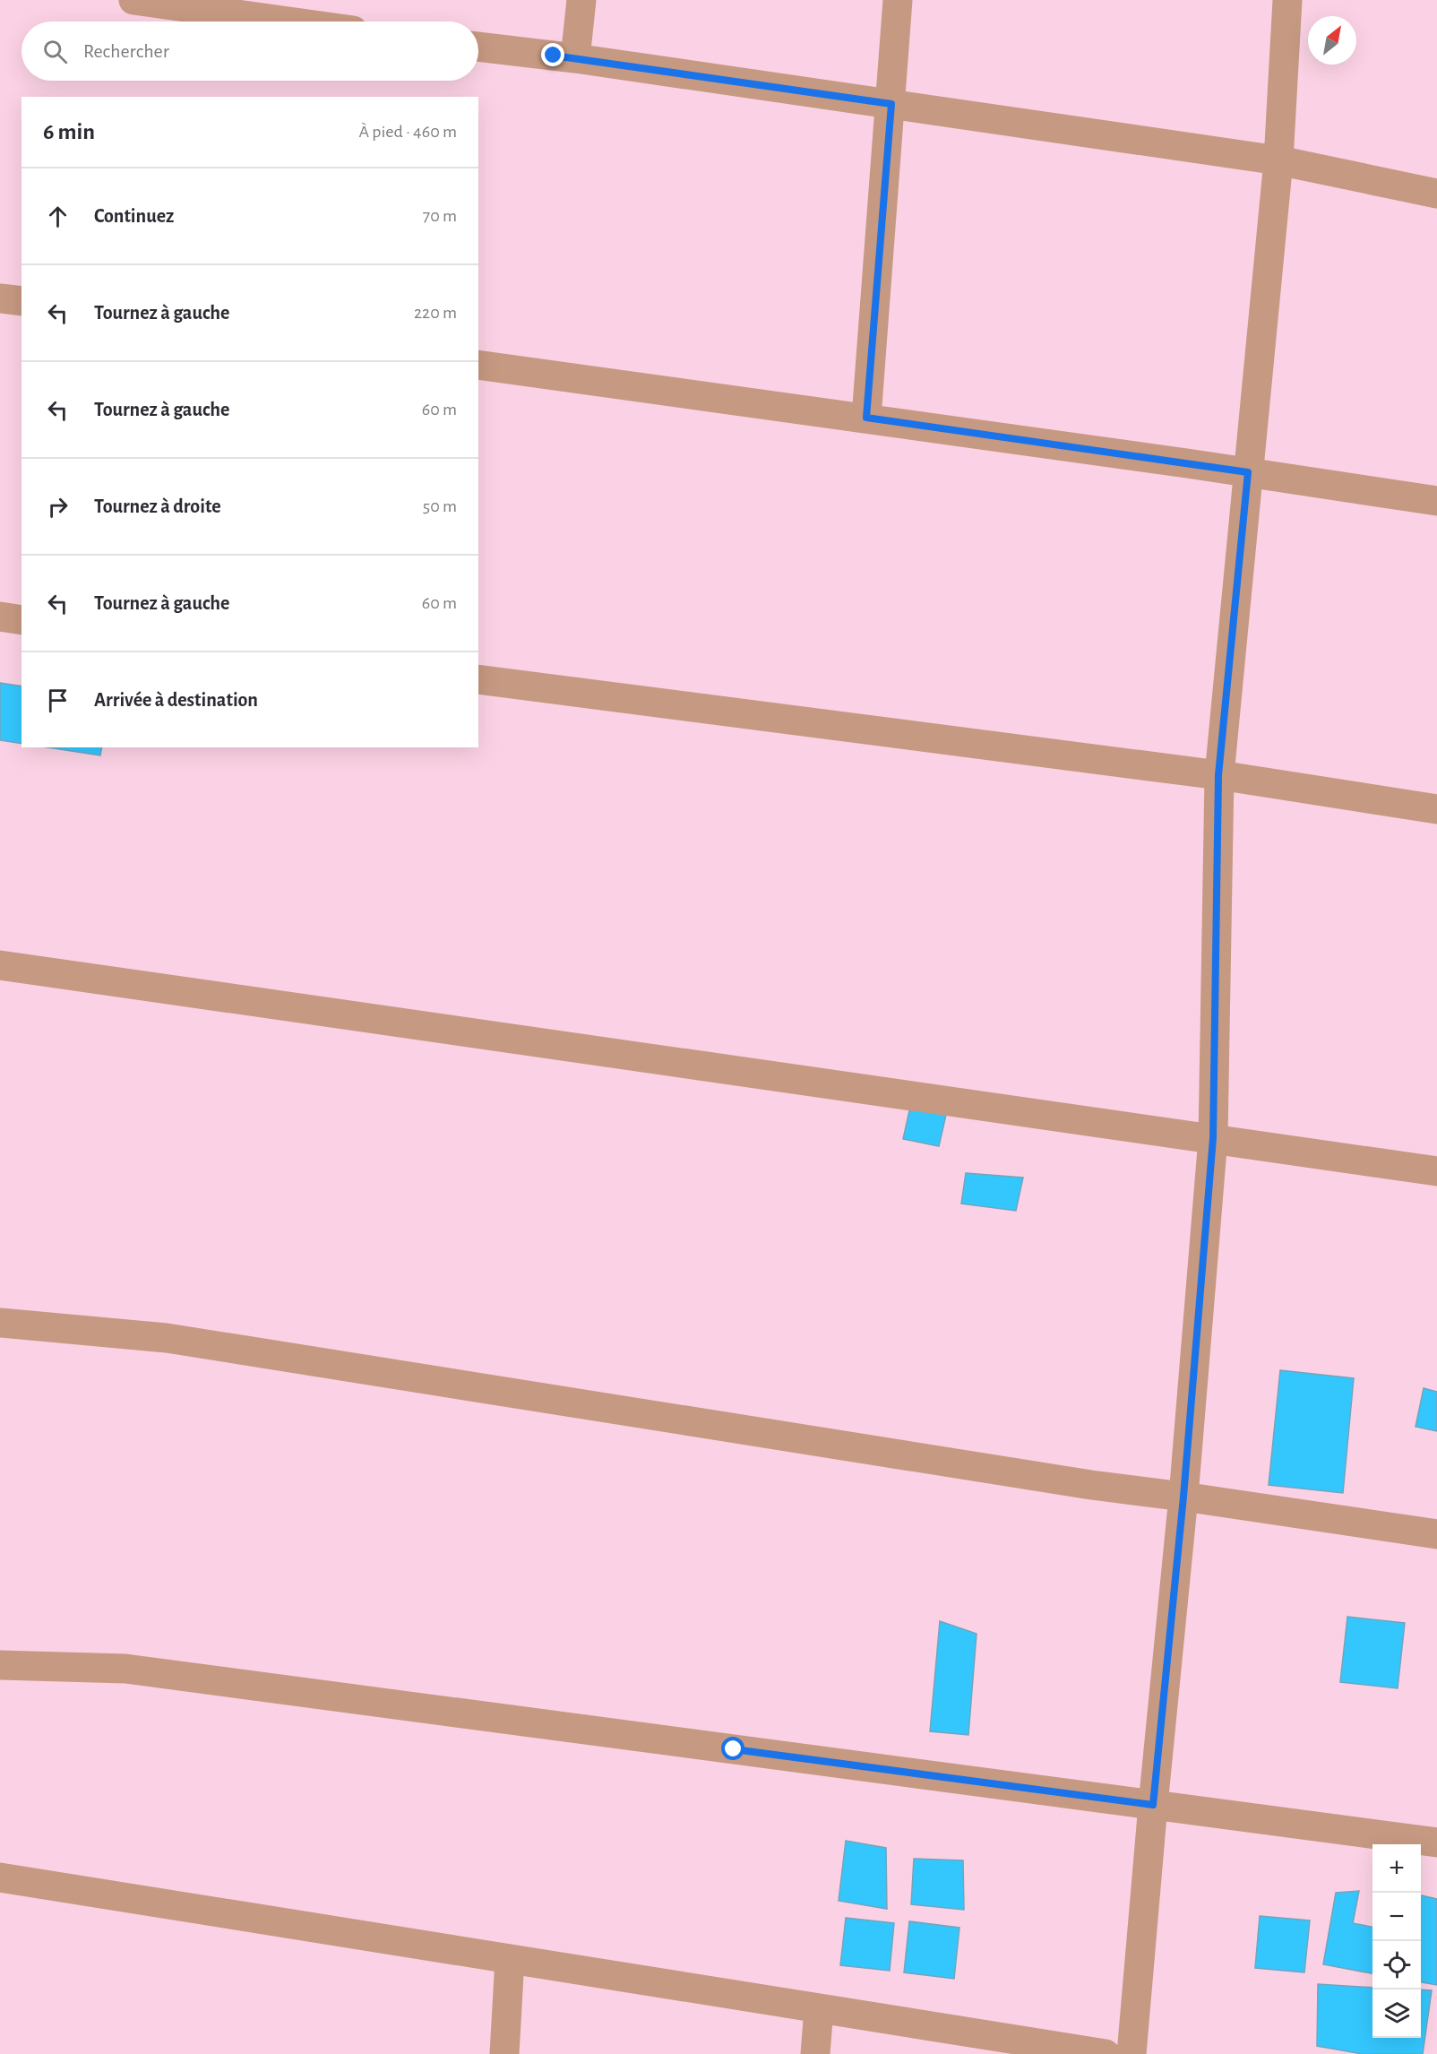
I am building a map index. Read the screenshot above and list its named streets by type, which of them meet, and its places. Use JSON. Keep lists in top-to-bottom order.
{
  "north": "top right",
  "page": {
    "search": "Rechercher",
    "heading": ["6 min", "À pied · 460 m"],
    "list": [
      ["Continuez", "70 m"],
      ["Tournez à gauche", "220 m"],
      ["Tournez à gauche", "60 m"],
      ["Tournez à droite", "50 m"],
      ["Tournez à gauche", "60 m"],
      "Arrivée à destination"
    ],
    "map_buttons": ["+", "−"]
  }
}
